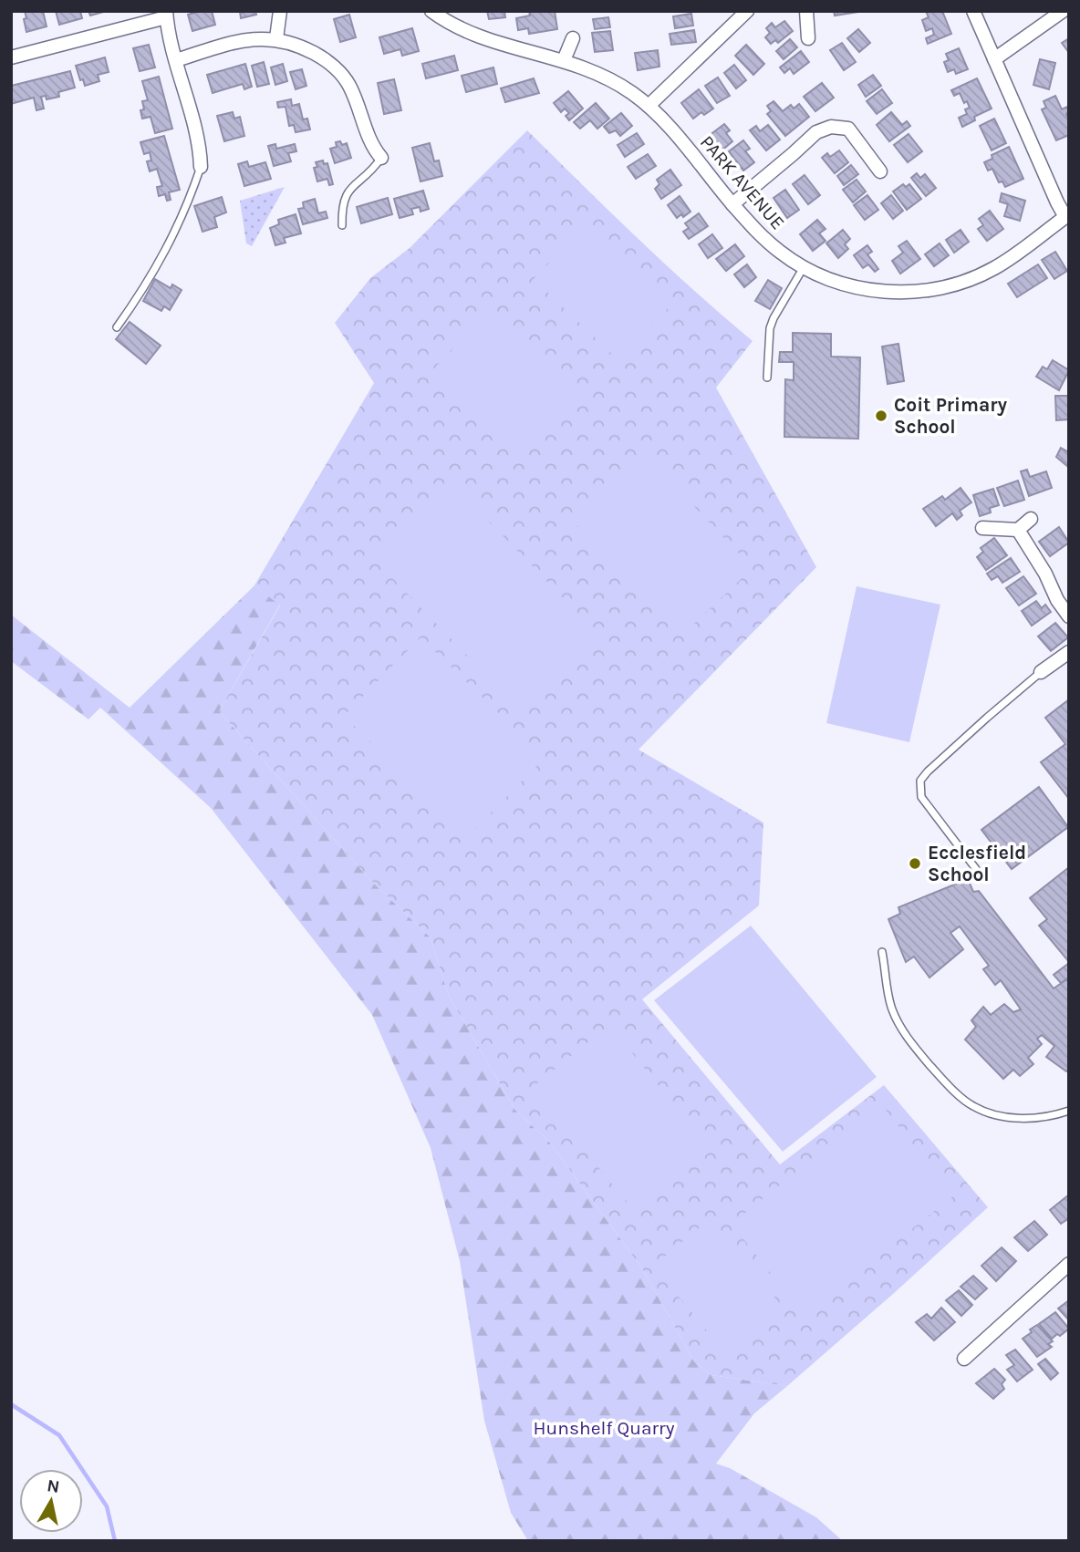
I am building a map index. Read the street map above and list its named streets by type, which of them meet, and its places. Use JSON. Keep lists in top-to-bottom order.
{
  "streets": {
    "street": ["PARK AVENUE"]
  },
  "parks": ["Hunshelf Quarry"],
  "places": ["Coit Primary School", "Ecclesfield School"],
  "north": "top"
}
